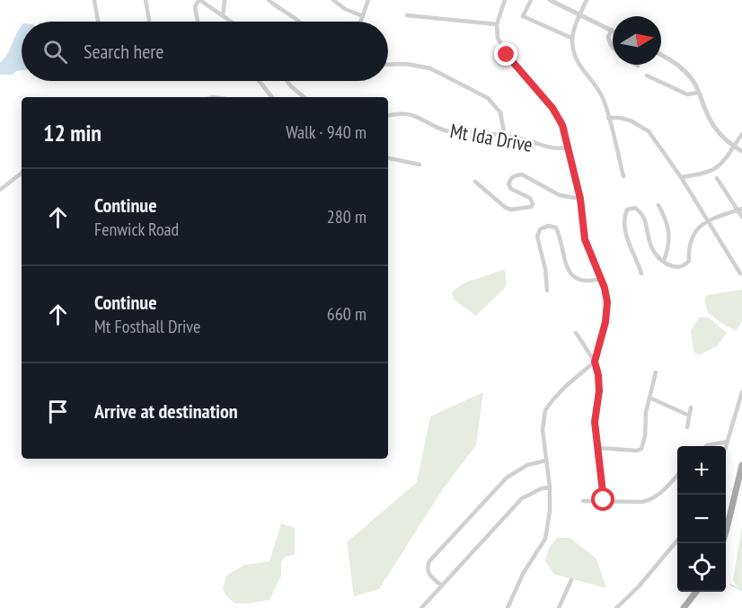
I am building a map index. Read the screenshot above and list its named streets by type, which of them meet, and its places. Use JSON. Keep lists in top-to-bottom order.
{
  "streets": {
    "street": ["Mt Ida Drive"]
  },
  "north": "right",
  "page": {
    "search": "Search here",
    "heading": ["12 min", "Walk · 940 m"],
    "list": [
      ["Continue", "Fenwick Road", "280 m"],
      ["Continue", "Mt Fosthall Drive", "660 m"],
      "Arrive at destination"
    ],
    "map_buttons": ["+", "−"]
  }
}
